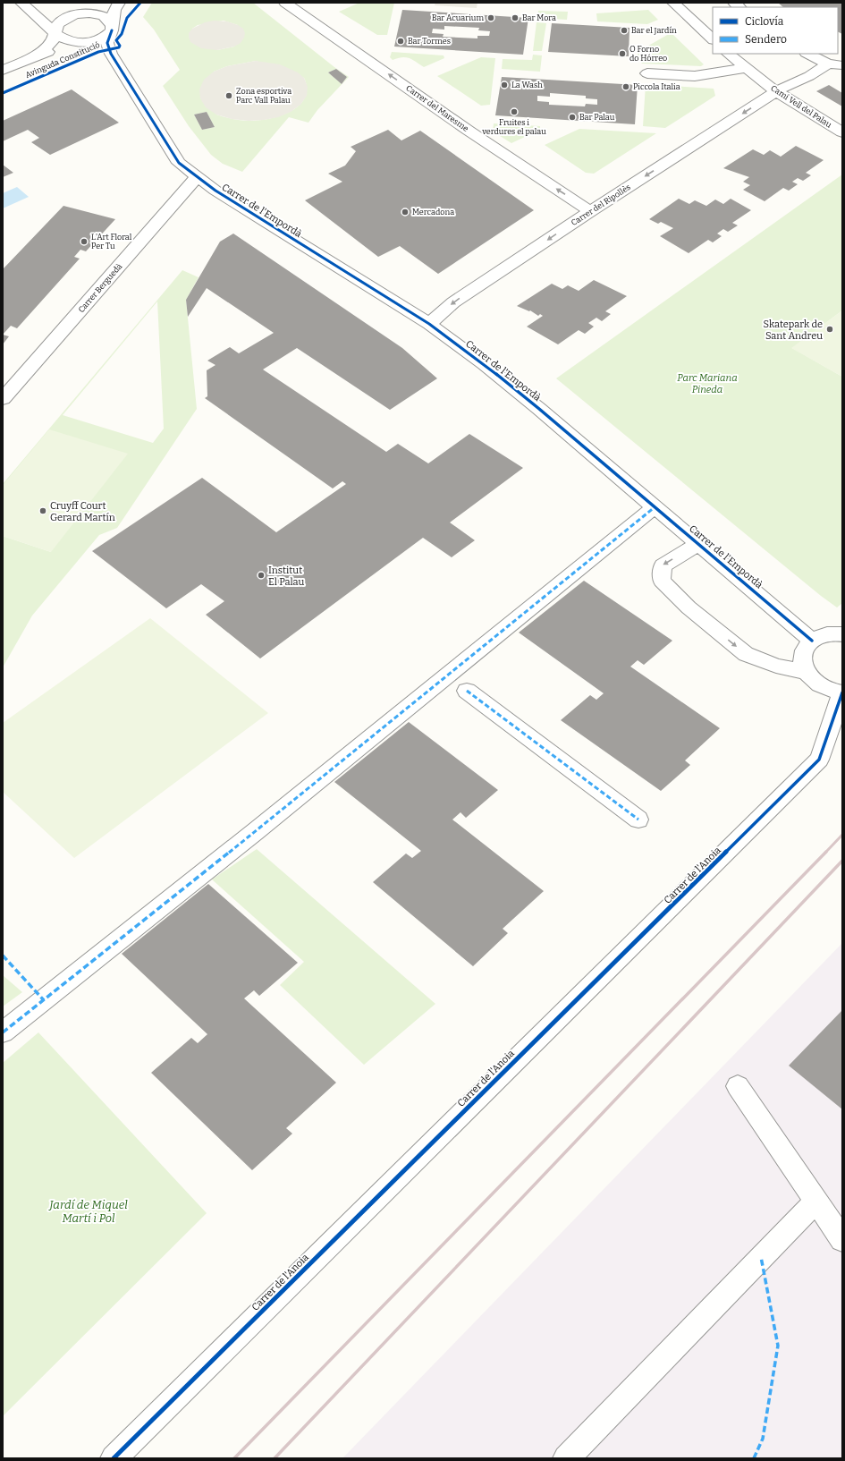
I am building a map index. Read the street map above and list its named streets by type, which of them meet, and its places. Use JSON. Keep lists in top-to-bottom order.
{
  "streets": {
    "street": [
      "Avinguda Constitució",
      "Camí Vell del Palau",
      "Carrer del Maresme",
      "Carrer del Ripollès",
      "Carrer de l'Empordà",
      "Carrer Berguedà",
      "Carrer de l'Anoia"
    ]
  },
  "crossings": [
    ["Avinguda Constitució", "Carrer de l'Empordà"],
    ["Camí Vell del Palau", "Carrer del Ripollès"],
    ["Carrer del Maresme", "Carrer del Ripollès"],
    ["Carrer del Ripollès", "Carrer de l'Empordà"],
    ["Carrer de l'Empordà", "Carrer Berguedà"]
  ],
  "one_way": ["Carrer del Maresme", "Carrer del Ripollès"],
  "parks": ["Parc Mariana Pineda", "Jardí de Miquel Martí i Pol"],
  "places": [
    "Bar Acuarium",
    "Bar Mora",
    "Bar el Jardín",
    "Bar Tormes",
    "O Forno do Hórreo",
    "La Wash",
    "Piccola Italia",
    "Zona esportiva Parc Vall Palau",
    "Fruites i verdures el palau",
    "Bar Palau",
    "Mercadona",
    "L'Art Floral Per Tu",
    "Skatepark de Sant Andreu",
    "Cruyff Court Gerard Martín",
    "Institut El Palau"
  ],
  "legend": ["Ciclovía", "Sendero"]
}
